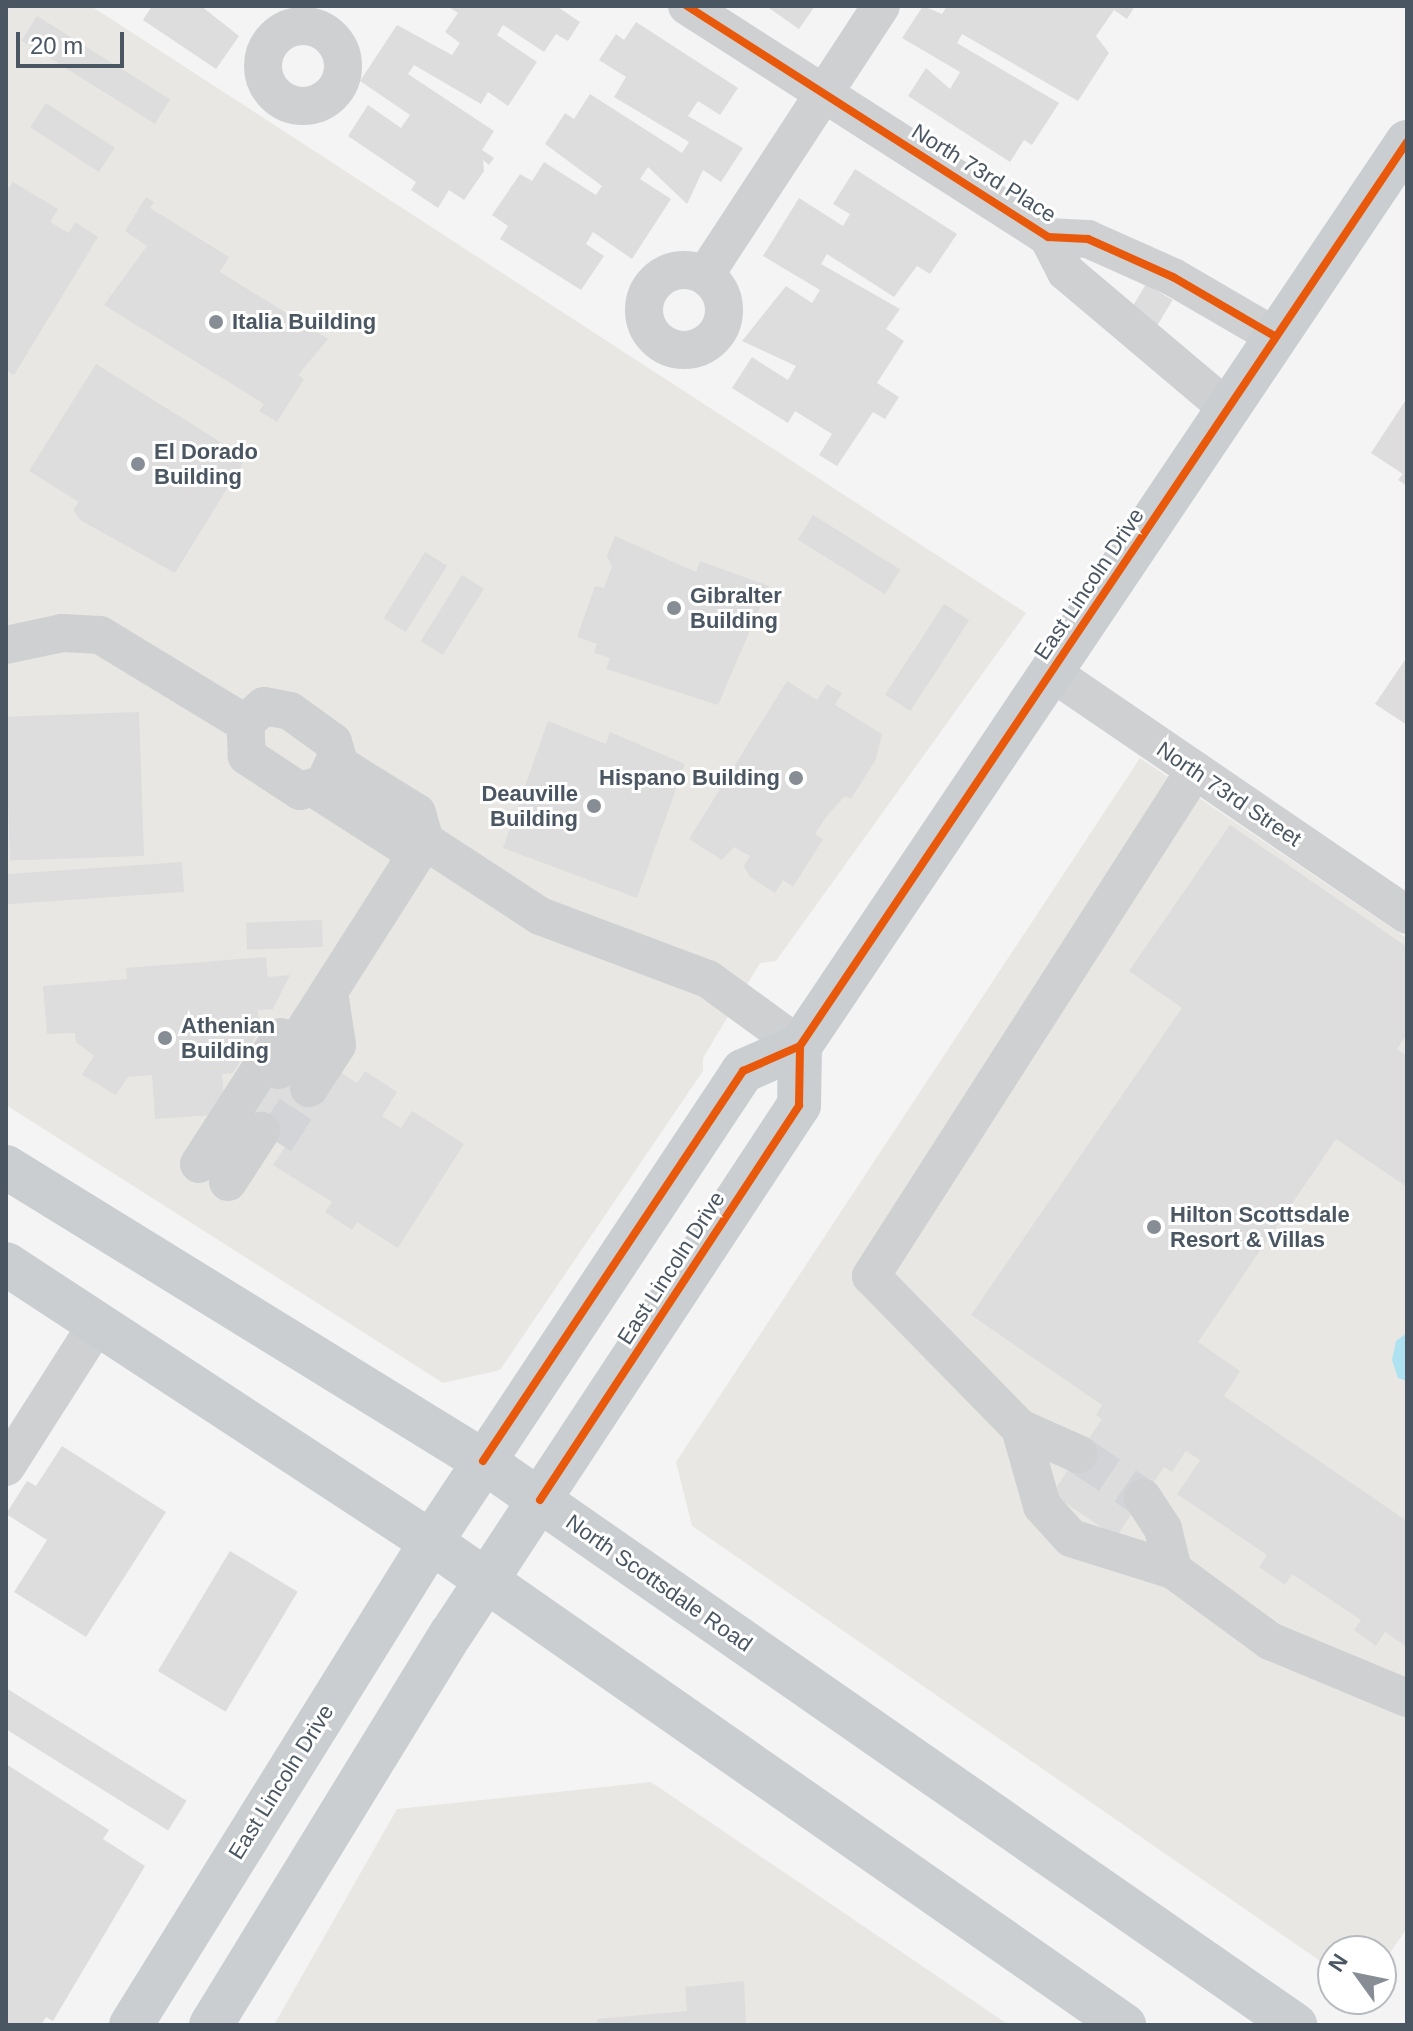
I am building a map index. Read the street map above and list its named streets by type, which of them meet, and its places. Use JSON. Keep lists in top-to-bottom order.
{
  "streets": {
    "main road": ["East Lincoln Drive", "North Scottsdale Road"],
    "street": ["North 73rd Place", "North 73rd Street"]
  },
  "crossings": [
    ["North 73rd Place", "East Lincoln Drive"],
    ["East Lincoln Drive", "North 73rd Street"],
    ["East Lincoln Drive", "North Scottsdale Road"]
  ],
  "places": [
    "Italia Building",
    "El Dorado Building",
    "Gibralter Building",
    "Hispano Building",
    "Deauville Building",
    "Athenian Building",
    "Hilton Scottsdale Resort & Villas"
  ],
  "scale_bar": "20 m",
  "north": "top left"
}
